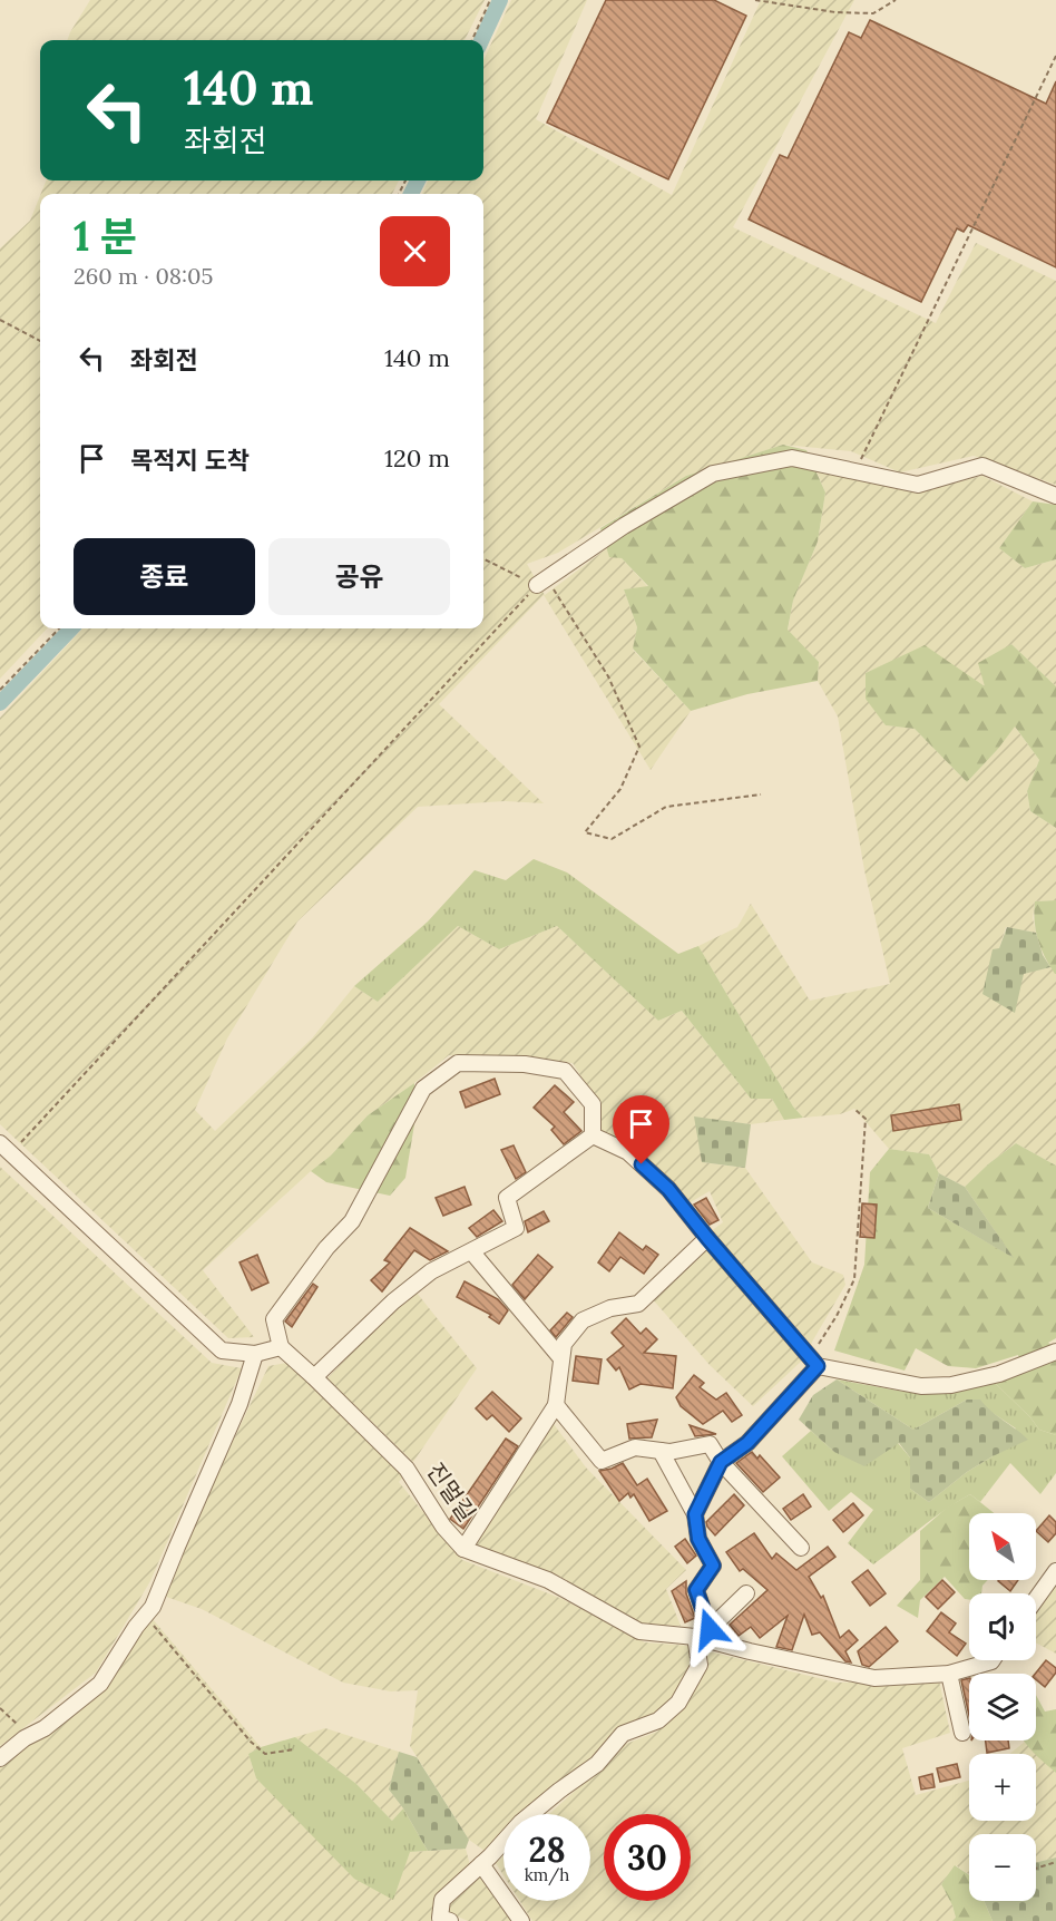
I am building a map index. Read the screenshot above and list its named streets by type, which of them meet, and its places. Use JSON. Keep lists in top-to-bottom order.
{
  "streets": {
    "street": ["진멀길"]
  },
  "north": "top left",
  "page": {
    "turn": ["140 m", "좌회전"],
    "heading": ["1 분", "260 m · 08:05"],
    "list": [
      {
        "name": "좌회전",
        "value": "140 m"
      },
      {
        "name": "목적지 도착",
        "value": "120 m"
      }
    ],
    "buttons": ["종료", "공유"],
    "map_buttons": ["+", "−"],
    "speed": "28 km/h",
    "limit": "30"
  }
}
